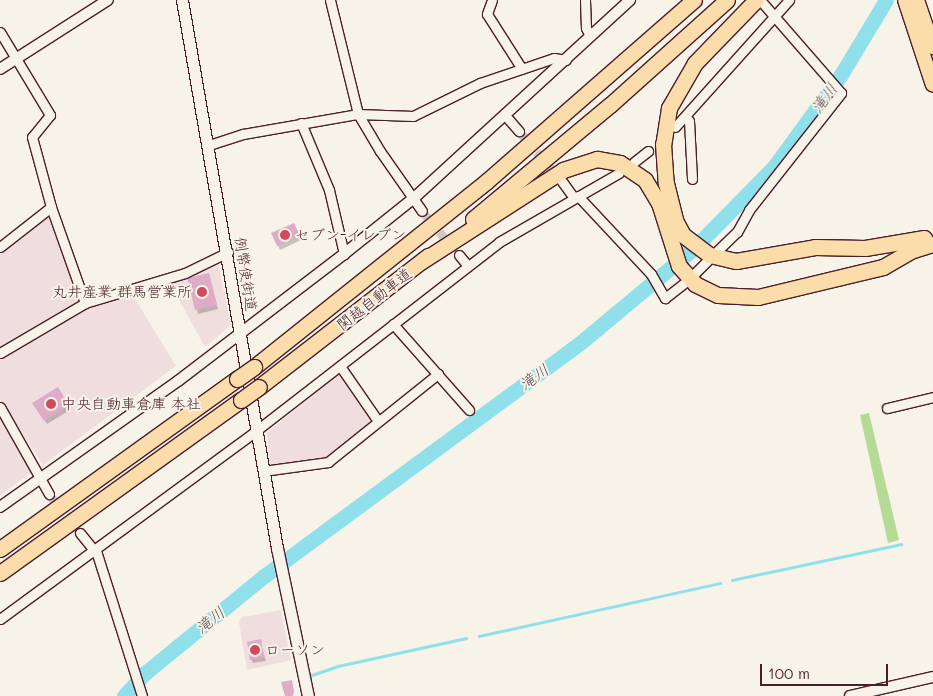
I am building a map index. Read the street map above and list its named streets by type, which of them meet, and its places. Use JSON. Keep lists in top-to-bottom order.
{
  "streets": {
    "highway": ["関越自動車道"],
    "main road": ["例幣使街道"]
  },
  "water": ["滝川"],
  "places": [
    "セブン-イレブン",
    "丸井産業 群馬営業所",
    "中央自動車倉庫 本社",
    "ローソン"
  ],
  "scale_bar": "100 m"
}
